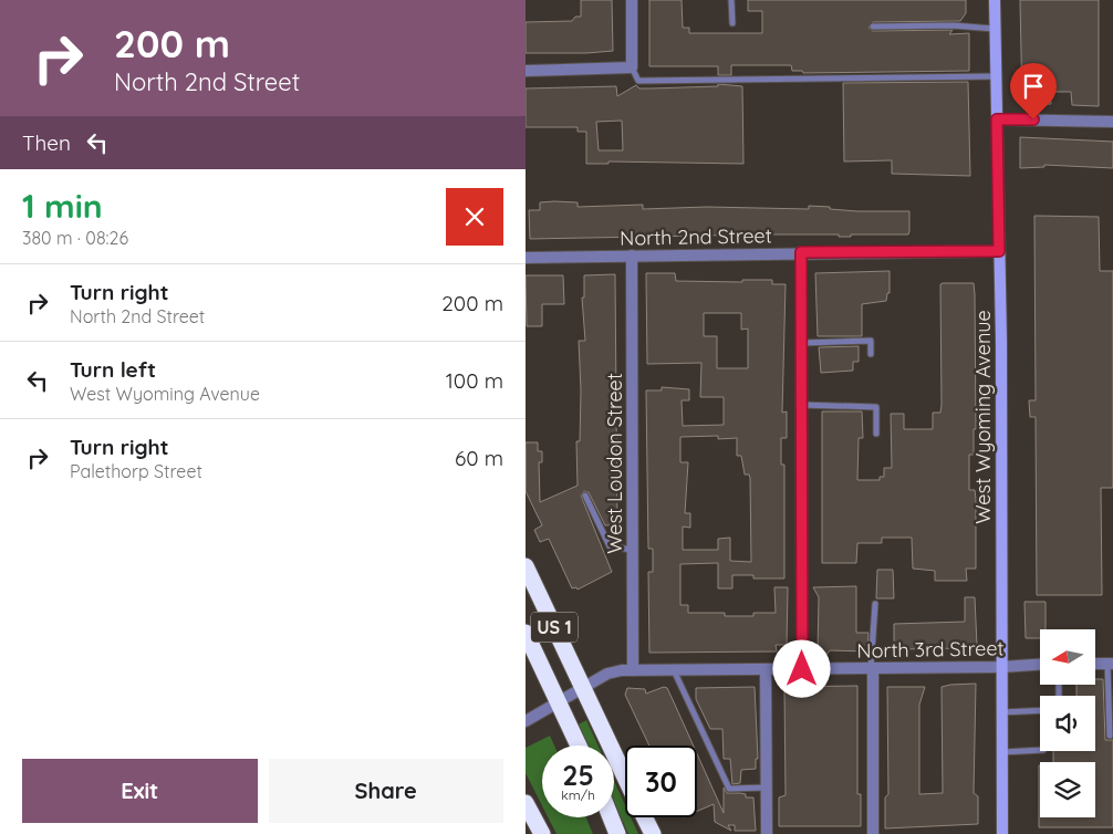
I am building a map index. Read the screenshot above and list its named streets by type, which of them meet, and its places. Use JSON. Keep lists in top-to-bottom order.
{
  "streets": {
    "highway": ["US 1"],
    "street": [
      "North 2nd Street",
      "West Wyoming Avenue",
      "West Loudon Street",
      "North 3rd Street"
    ]
  },
  "crossings": [
    ["North 2nd Street", "West Wyoming Avenue"],
    ["North 2nd Street", "West Loudon Street"],
    ["West Wyoming Avenue", "North 3rd Street"],
    ["West Loudon Street", "North 3rd Street"],
    ["US 1", "North 3rd Street"]
  ],
  "north": "left",
  "page": {
    "turn": ["200 m", "North 2nd Street"],
    "then": "Then",
    "heading": ["1 min", "380 m · 08:26"],
    "list": [
      {
        "name": "Turn right",
        "note": "North 2nd Street",
        "value": "200 m"
      },
      {
        "name": "Turn left",
        "note": "West Wyoming Avenue",
        "value": "100 m"
      },
      {
        "name": "Turn right",
        "note": "Palethorp Street",
        "value": "60 m"
      }
    ],
    "speed": "25 km/h",
    "limit": "30",
    "buttons": ["Exit", "Share"]
  }
}
